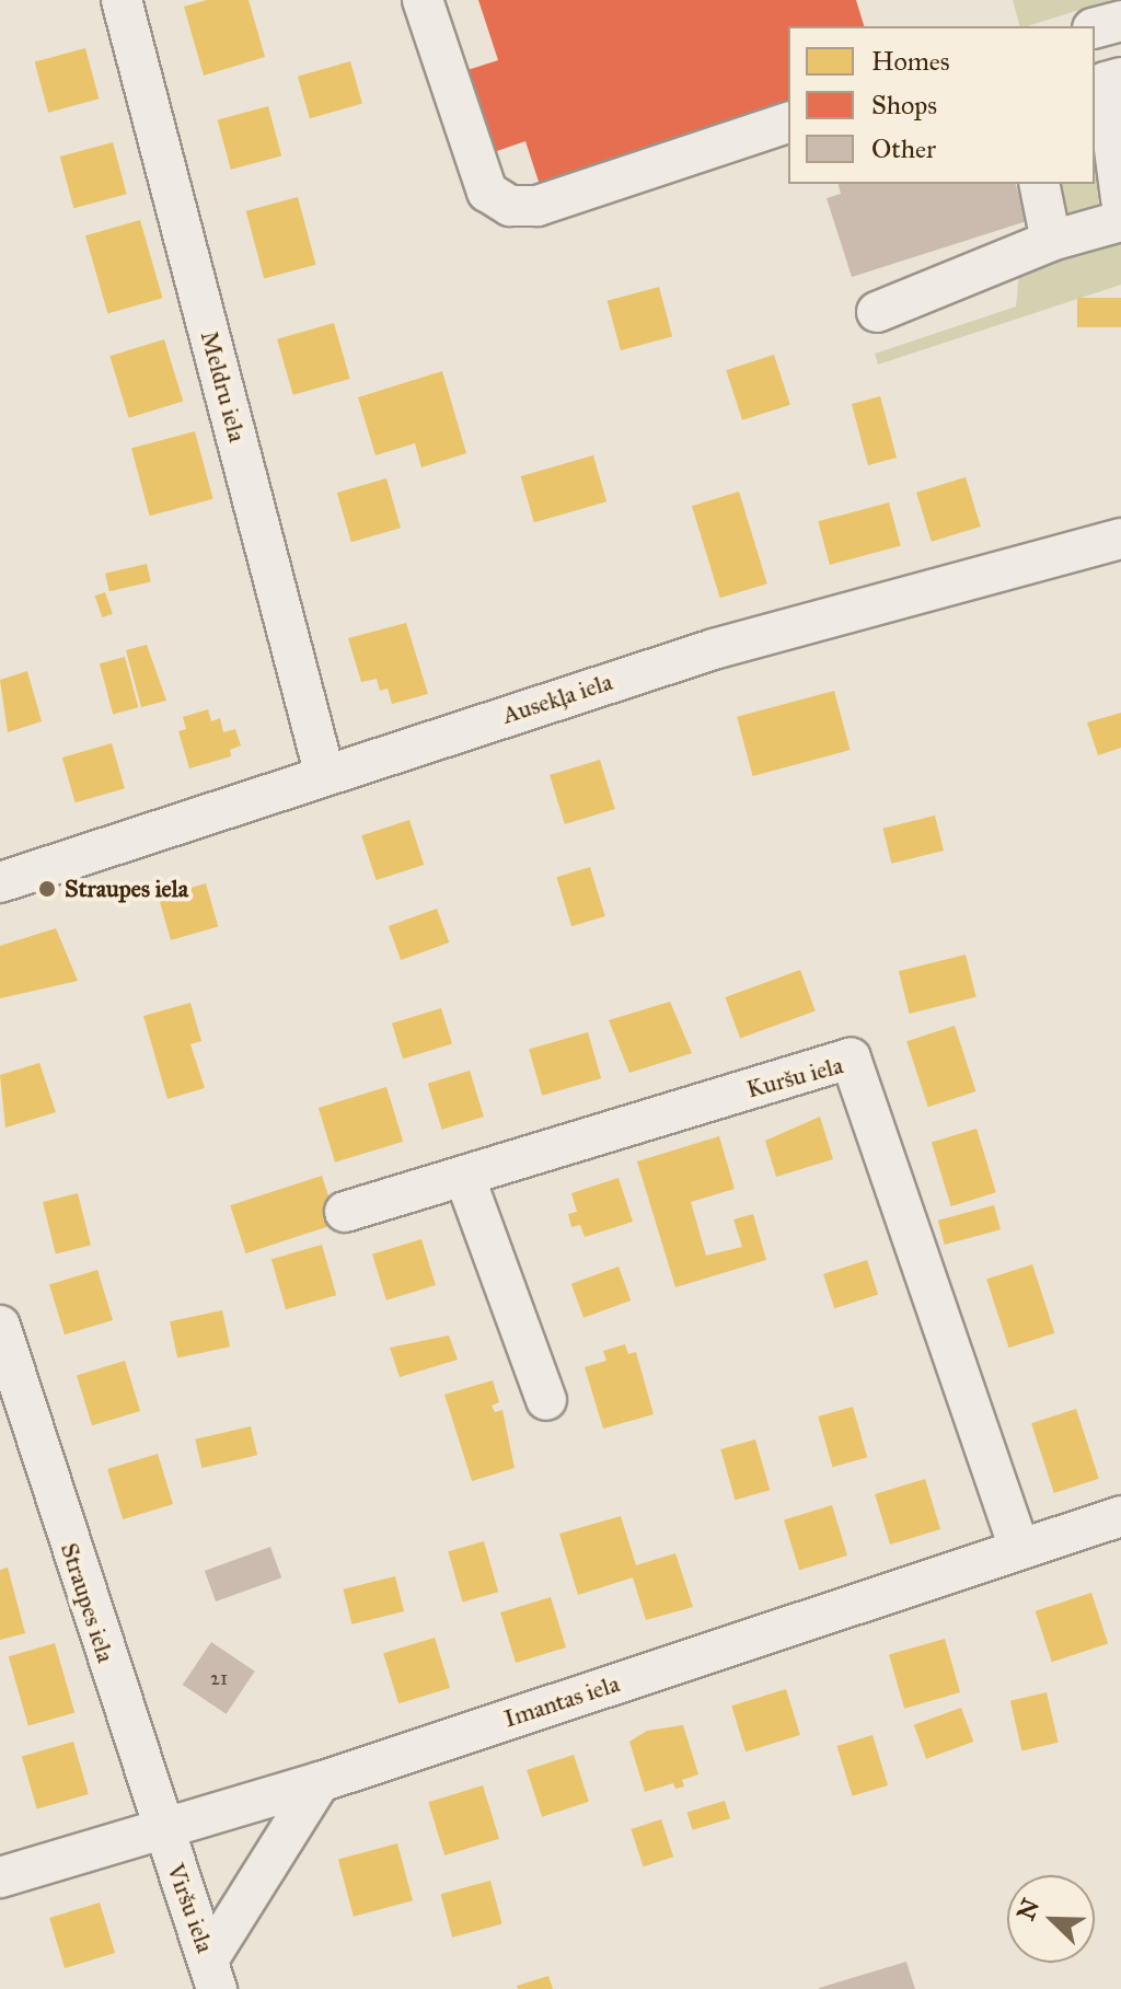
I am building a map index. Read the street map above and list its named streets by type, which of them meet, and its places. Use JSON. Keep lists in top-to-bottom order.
{
  "streets": {
    "street": [
      "Meldru iela",
      "Ausekļa iela",
      "Kuršu iela",
      "Straupes iela",
      "Imantas iela",
      "Viršu iela"
    ]
  },
  "crossings": [
    ["Meldru iela", "Ausekļa iela"],
    ["Kuršu iela", "Imantas iela"],
    ["Straupes iela", "Imantas iela"],
    ["Straupes iela", "Viršu iela"],
    ["Imantas iela", "Viršu iela"]
  ],
  "places": ["Straupes iela"],
  "house_numbers": ["21"],
  "legend": ["Homes", "Shops", "Other"],
  "north": "top left"
}
